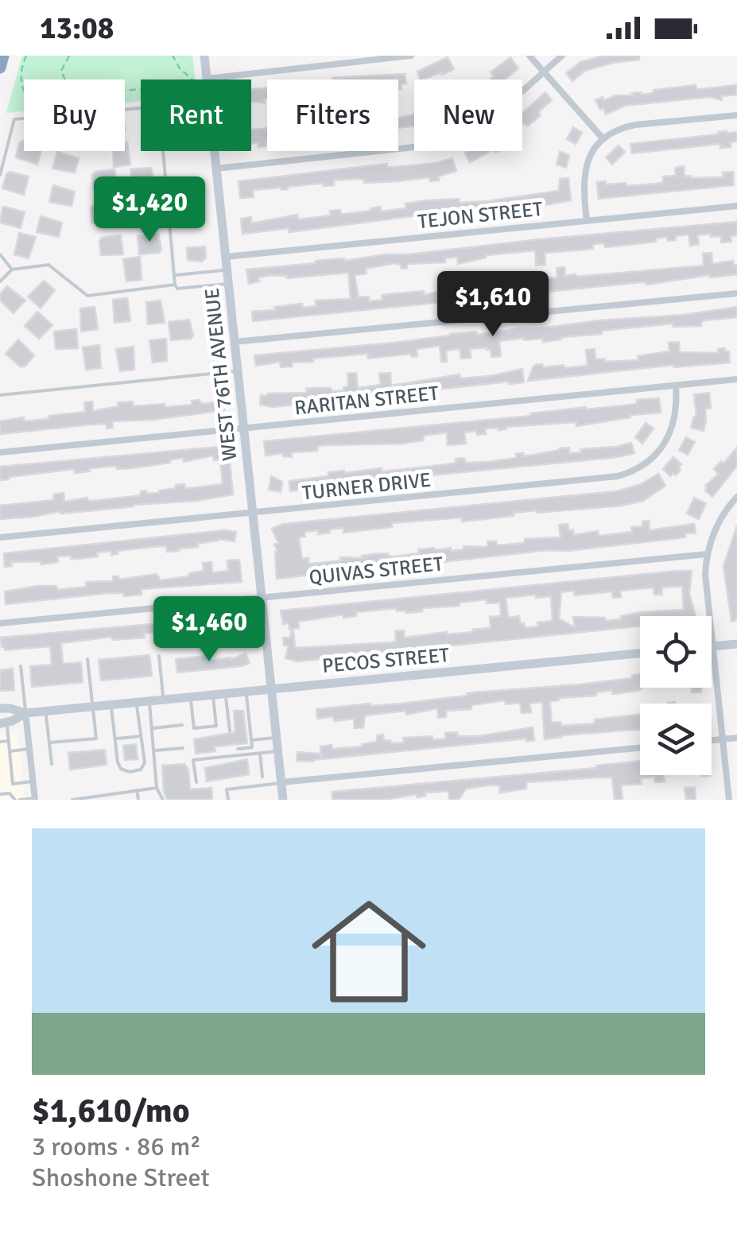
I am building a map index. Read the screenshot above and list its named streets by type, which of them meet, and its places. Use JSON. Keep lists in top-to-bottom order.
{
  "streets": {
    "street": [
      "TEJON STREET",
      "WEST 76TH AVENUE",
      "RARITAN STREET",
      "TURNER DRIVE",
      "QUIVAS STREET",
      "PECOS STREET"
    ]
  },
  "crossings": [
    ["TEJON STREET", "WEST 76TH AVENUE"],
    ["WEST 76TH AVENUE", "RARITAN STREET"],
    ["WEST 76TH AVENUE", "TURNER DRIVE"],
    ["WEST 76TH AVENUE", "QUIVAS STREET"],
    ["WEST 76TH AVENUE", "PECOS STREET"],
    ["RARITAN STREET", "TURNER DRIVE"]
  ],
  "page": {
    "status": "13:08",
    "chip": [
      "Buy",
      "Rent",
      "Filters",
      "New"
    ],
    "price": ["$1,420", "$1,610", "$1,460"],
    "list": [
      {
        "name": "$1,610/mo",
        "note": "3 rooms · 86 m² · Shoshone Street"
      }
    ]
  }
}
